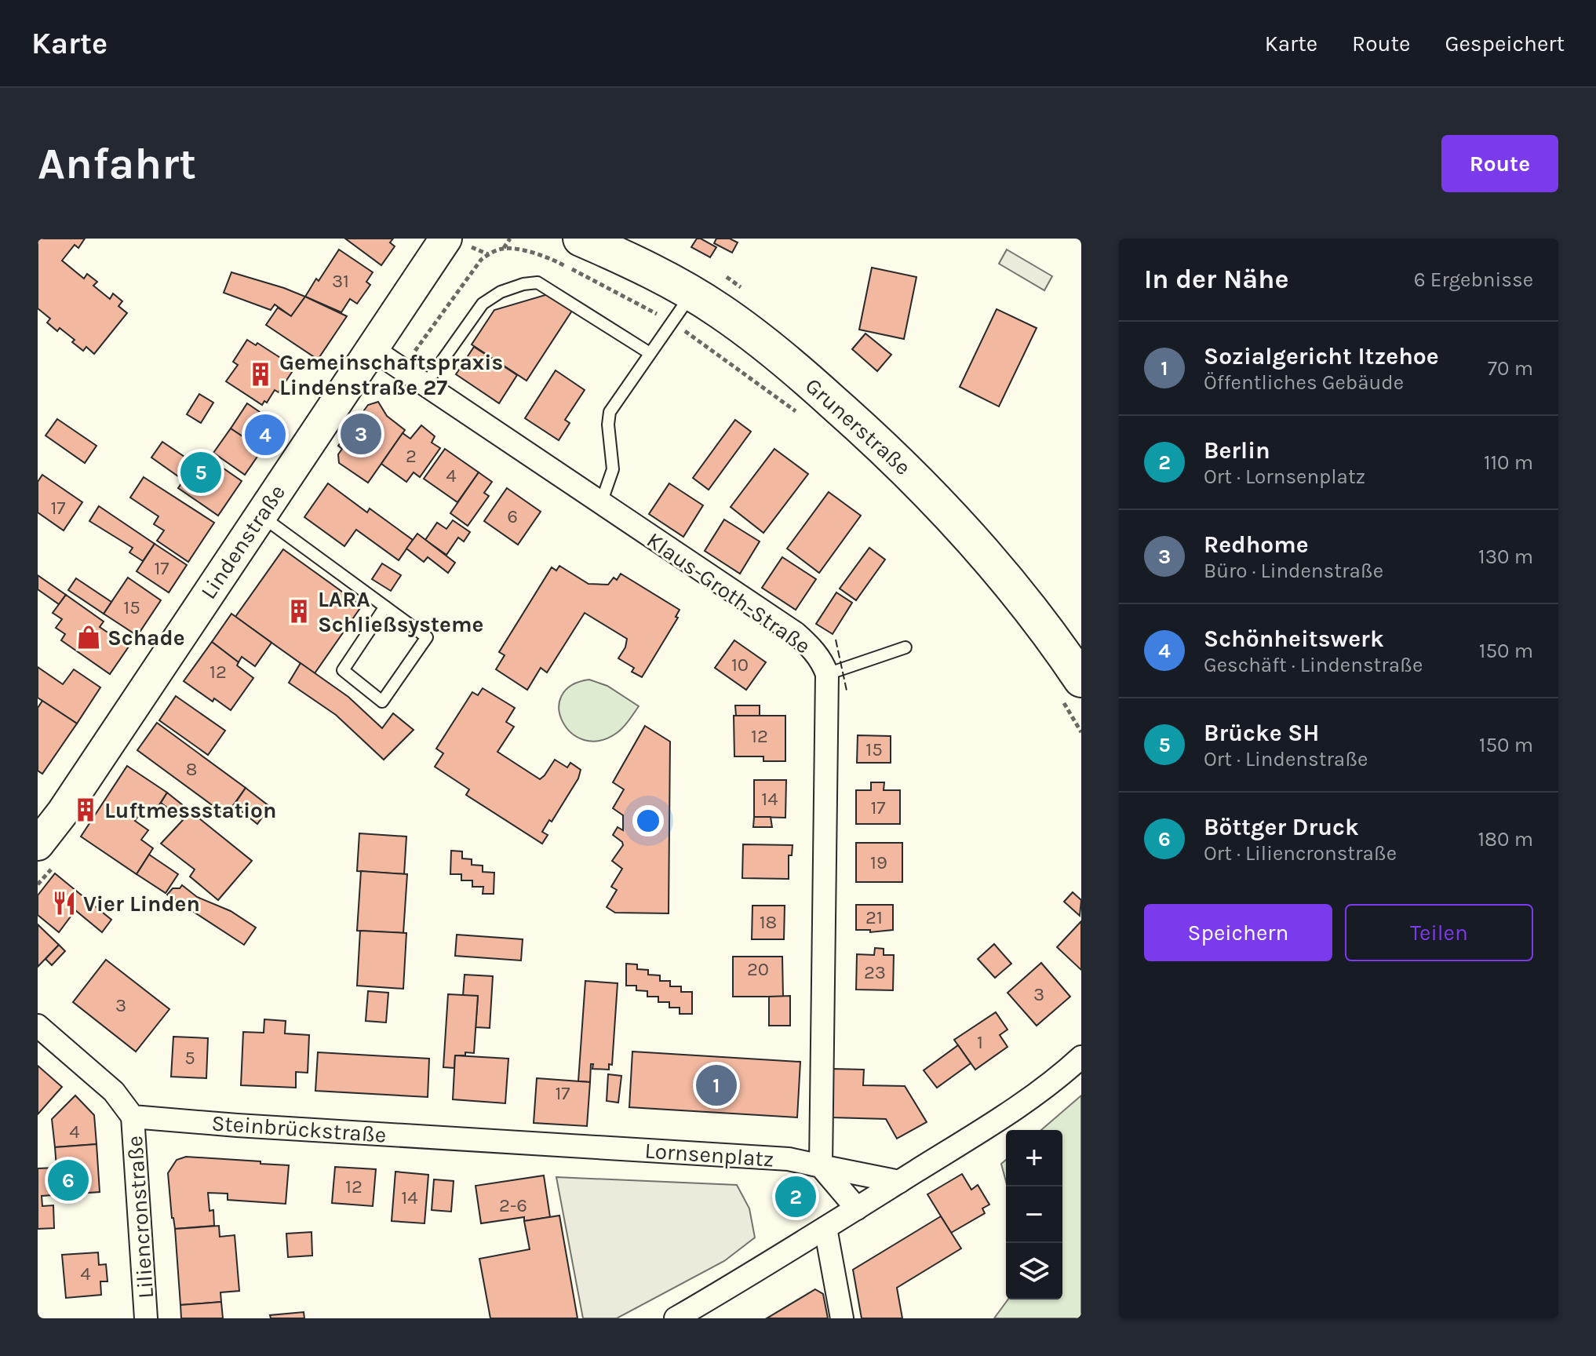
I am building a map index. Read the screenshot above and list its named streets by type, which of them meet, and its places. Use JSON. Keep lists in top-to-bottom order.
{
  "streets": {
    "main road": ["Grunerstraße", "Lindenstraße"],
    "street": [
      "Klaus-Groth-Straße",
      "Steinbrückstraße",
      "Lornsenplatz",
      "Liliencronstraße"
    ]
  },
  "crossings": [
    ["Lindenstraße", "Klaus-Groth-Straße"],
    ["Klaus-Groth-Straße", "Lornsenplatz"],
    ["Steinbrückstraße", "Lornsenplatz"],
    ["Steinbrückstraße", "Liliencronstraße"]
  ],
  "places": {
    "building": ["Gemeinschaftspraxis Lindenstraße 27", "LARA Schließsysteme", "Luftmessstation"],
    "shop": ["Schade"],
    "restaurant": ["Vier Linden"]
  },
  "house_numbers": [
    "31",
    "2",
    "4",
    "17",
    "6",
    "17",
    "15",
    "10",
    "12",
    "12",
    "15",
    "8",
    "14",
    "17",
    "19",
    "21",
    "18",
    "20",
    "23",
    "3",
    "3",
    "1",
    "5",
    "17",
    "4",
    "12",
    "14",
    "2-6",
    "4"
  ],
  "page": {
    "header": "Karte",
    "nav": ["Karte", "Route", "Gespeichert"],
    "buttons": [
      "Route",
      ["Speichern", "Teilen"]
    ],
    "title": "Anfahrt",
    "heading": ["In der Nähe", "6 Ergebnisse"],
    "list": [
      {
        "mark": "1",
        "name": "Sozialgericht Itzehoe",
        "note": "Öffentliches Gebäude",
        "value": "70 m"
      },
      {
        "mark": "2",
        "name": "Berlin",
        "note": "Ort · Lornsenplatz",
        "value": "110 m"
      },
      {
        "mark": "3",
        "name": "Redhome",
        "note": "Büro · Lindenstraße",
        "value": "130 m"
      },
      {
        "mark": "4",
        "name": "Schönheitswerk",
        "note": "Geschäft · Lindenstraße",
        "value": "150 m"
      },
      {
        "mark": "5",
        "name": "Brücke SH",
        "note": "Ort · Lindenstraße",
        "value": "150 m"
      },
      {
        "mark": "6",
        "name": "Böttger Druck",
        "note": "Ort · Liliencronstraße",
        "value": "180 m"
      }
    ],
    "pins": [
      "3",
      "4",
      "5",
      "1",
      "6",
      "2"
    ],
    "map_buttons": ["+", "−"]
  }
}
